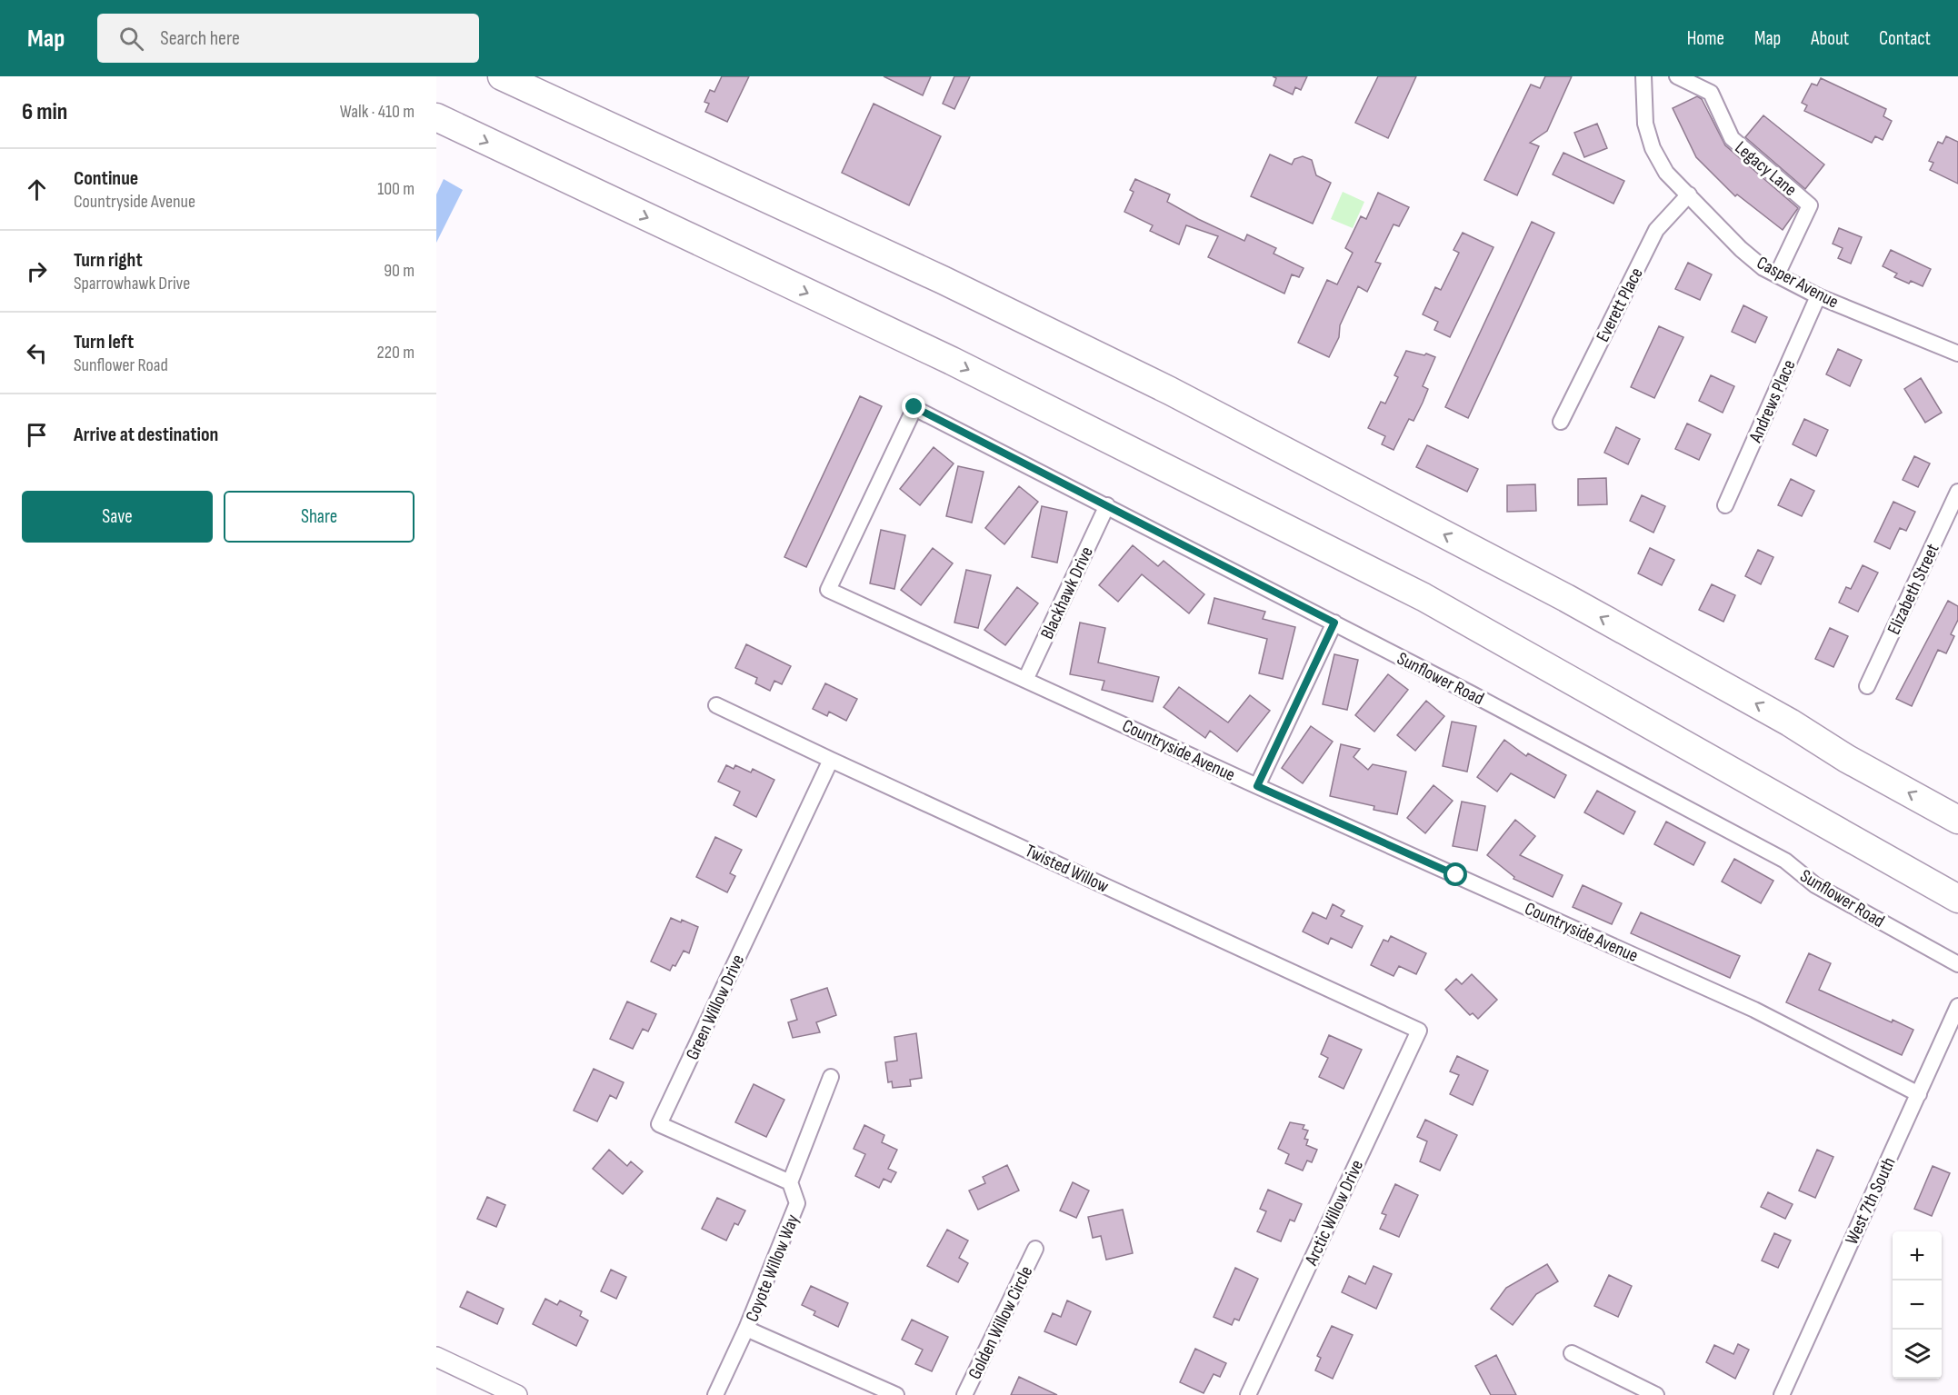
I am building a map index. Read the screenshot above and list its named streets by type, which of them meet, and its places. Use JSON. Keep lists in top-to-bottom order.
{
  "streets": {
    "street": [
      "Legacy Lane",
      "Casper Avenue",
      "Everett Place",
      "Andrews Place",
      "Elizabeth Street",
      "Blackhawk Drive",
      "Sunflower Road",
      "Countryside Avenue",
      "Twisted Willow",
      "Green Willow Drive",
      "West 7th South",
      "Arctic Willow Drive",
      "Coyote Willow Way",
      "Golden Willow Circle"
    ]
  },
  "crossings": [
    ["Legacy Lane", "Casper Avenue"],
    ["Casper Avenue", "Everett Place"],
    ["Casper Avenue", "Andrews Place"],
    ["Blackhawk Drive", "Sunflower Road"],
    ["Blackhawk Drive", "Countryside Avenue"],
    ["Sunflower Road", "Countryside Avenue"],
    ["Countryside Avenue", "West 7th South"],
    ["Twisted Willow", "Green Willow Drive"],
    ["Twisted Willow", "Arctic Willow Drive"],
    ["Green Willow Drive", "Coyote Willow Way"]
  ],
  "page": {
    "header": "Map",
    "search": "Search here",
    "nav": [
      "Home",
      "Map",
      "About",
      "Contact"
    ],
    "heading": ["6 min", "Walk · 410 m"],
    "list": [
      ["Continue", "Countryside Avenue", "100 m"],
      ["Turn right", "Sparrowhawk Drive", "90 m"],
      ["Turn left", "Sunflower Road", "220 m"],
      "Arrive at destination"
    ],
    "buttons": ["Save", "Share"],
    "map_buttons": ["+", "−"]
  }
}
